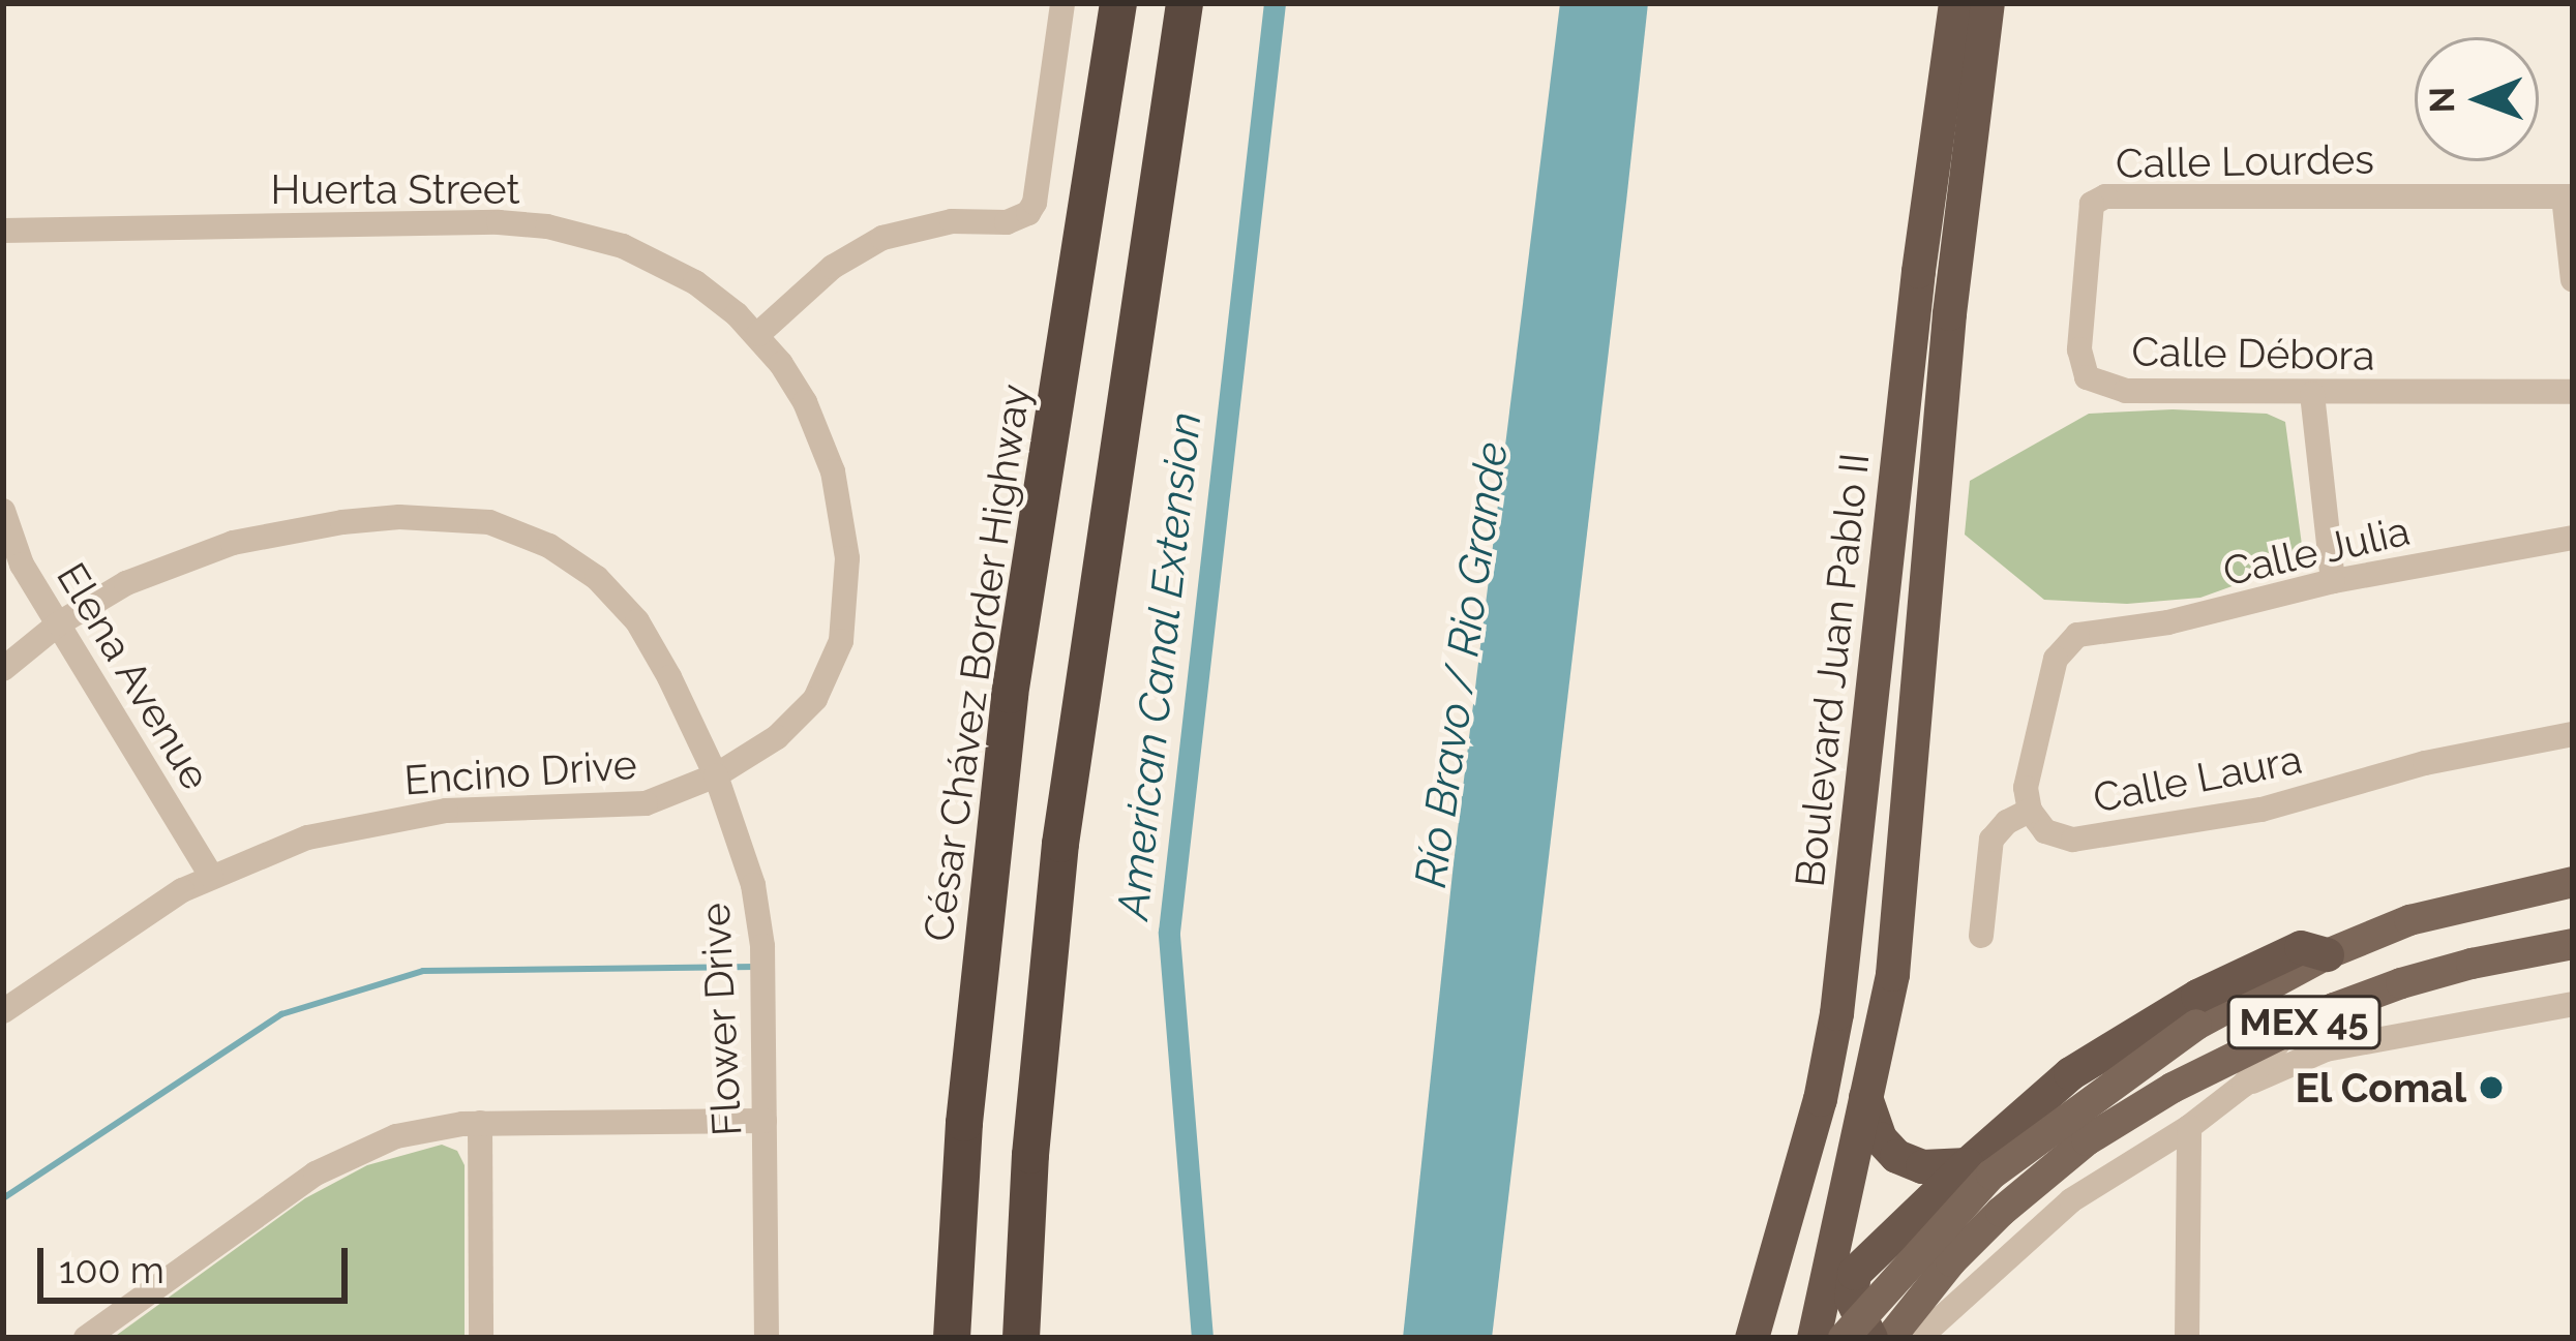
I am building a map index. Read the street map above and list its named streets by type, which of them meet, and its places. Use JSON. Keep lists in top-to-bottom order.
{
  "streets": {
    "highway": ["César Chávez Border Highway", "Boulevard Juan Pablo II"],
    "main road": ["MEX 45"],
    "street": [
      "Calle Lourdes",
      "Huerta Street",
      "Calle Débora",
      "Calle Julia",
      "Elena Avenue",
      "Encino Drive",
      "Calle Laura",
      "Flower Drive"
    ]
  },
  "crossings": [
    ["Calle Lourdes", "Calle Débora"],
    ["Calle Julia", "Calle Laura"],
    ["Elena Avenue", "Encino Drive"],
    ["Elena Avenue", "Flower Drive"],
    ["Encino Drive", "Flower Drive"]
  ],
  "water": ["Río Bravo / Rio Grande", "American Canal Extension"],
  "places": ["El Comal"],
  "scale_bar": "100 m",
  "north": "left"
}
